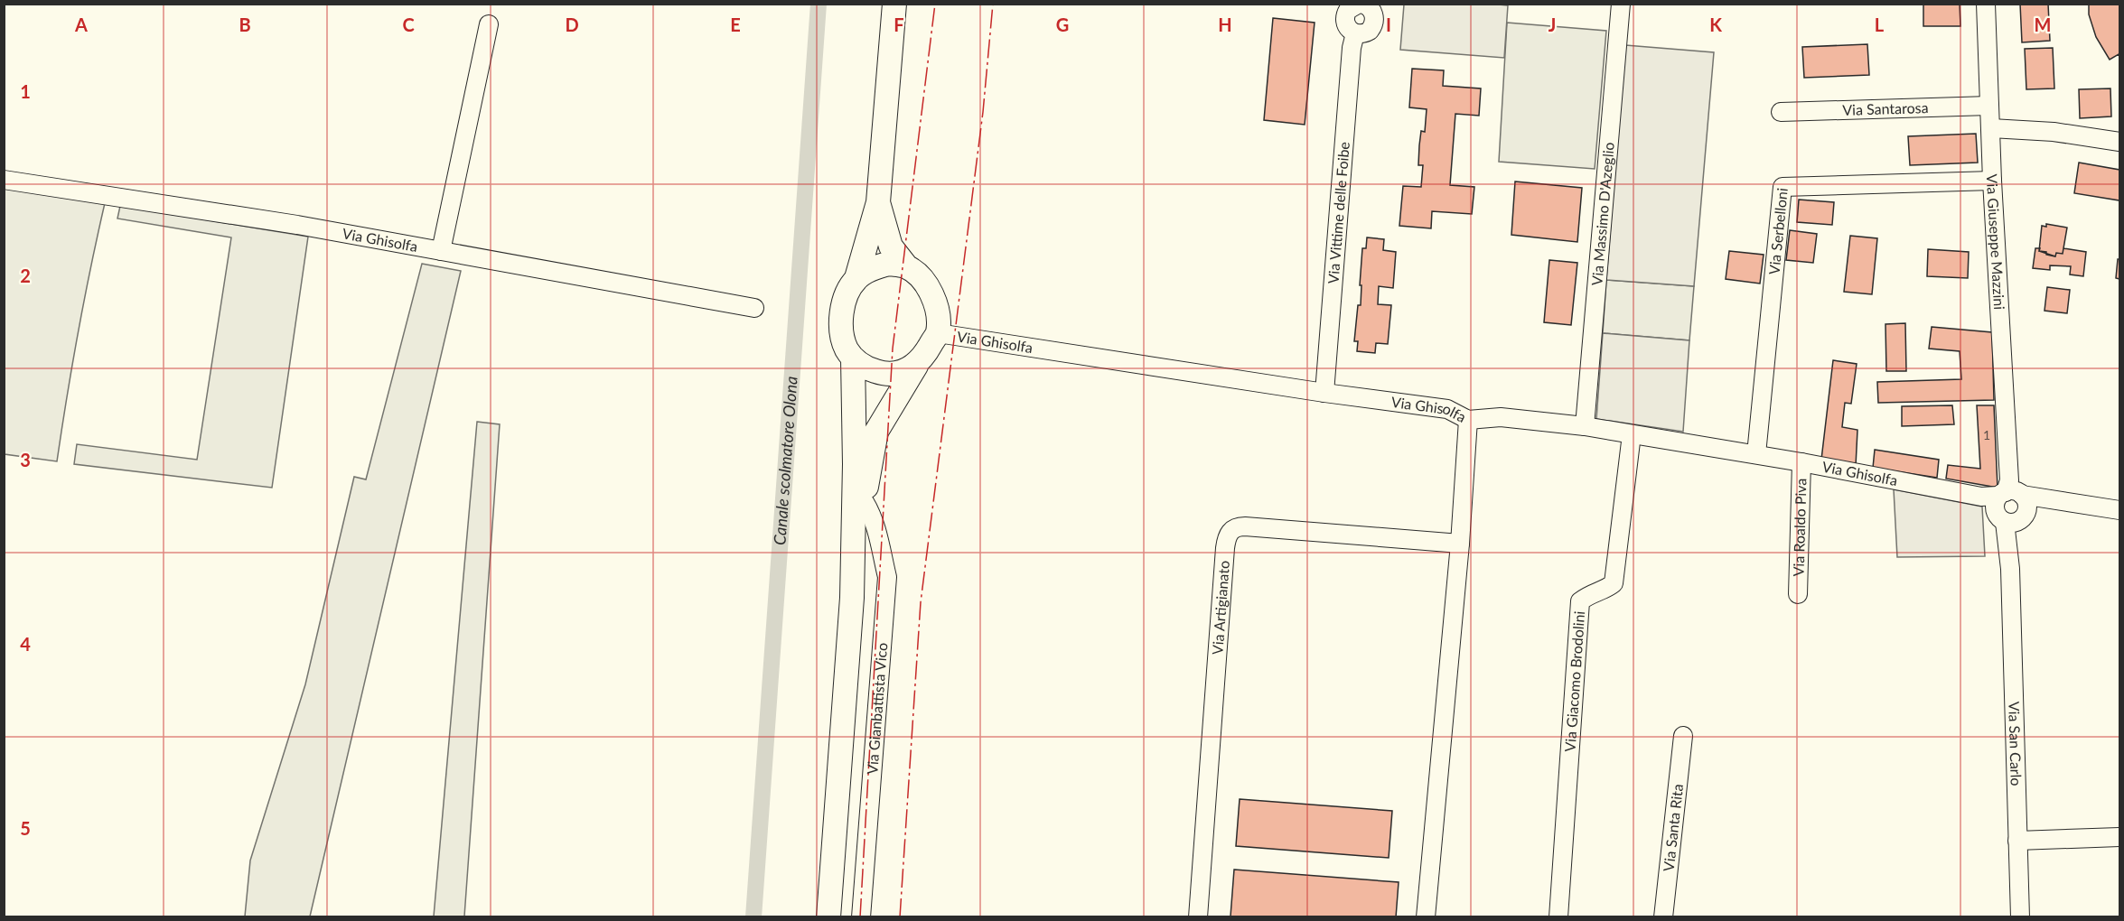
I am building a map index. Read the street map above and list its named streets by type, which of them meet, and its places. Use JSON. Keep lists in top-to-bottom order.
{
  "streets": {
    "street": [
      "Via Santarosa",
      "Via Vittime delle Foibe",
      "Via Massimo D'Azeglio",
      "Via Serbelloni",
      "Via Ghisolfa",
      "Via Giuseppe Mazzini",
      "Via Roaldo Piva",
      "Via Artigianato",
      "Via Giacomo Brodolini",
      "Via Gianbattista Vico",
      "Via San Carlo",
      "Via Santa Rita"
    ]
  },
  "crossings": [
    ["Via Santarosa", "Via Giuseppe Mazzini"],
    ["Via Vittime delle Foibe", "Via Ghisolfa"],
    ["Via Massimo D'Azeglio", "Via Ghisolfa"],
    ["Via Serbelloni", "Via Ghisolfa"],
    ["Via Serbelloni", "Via Giuseppe Mazzini"],
    ["Via Ghisolfa", "Via Giuseppe Mazzini"],
    ["Via Ghisolfa", "Via Roaldo Piva"],
    ["Via Ghisolfa", "Via Giacomo Brodolini"],
    ["Via Ghisolfa", "Via San Carlo"],
    ["Via Giuseppe Mazzini", "Via San Carlo"]
  ],
  "water": ["Canale scolmatore Olona"],
  "house_numbers": ["1"],
  "grid": {
    "columns": [
      "A",
      "B",
      "C",
      "D",
      "E",
      "F",
      "G",
      "H",
      "I",
      "J",
      "K",
      "L",
      "M"
    ],
    "rows": [
      "1",
      "2",
      "3",
      "4",
      "5"
    ]
  }
}
